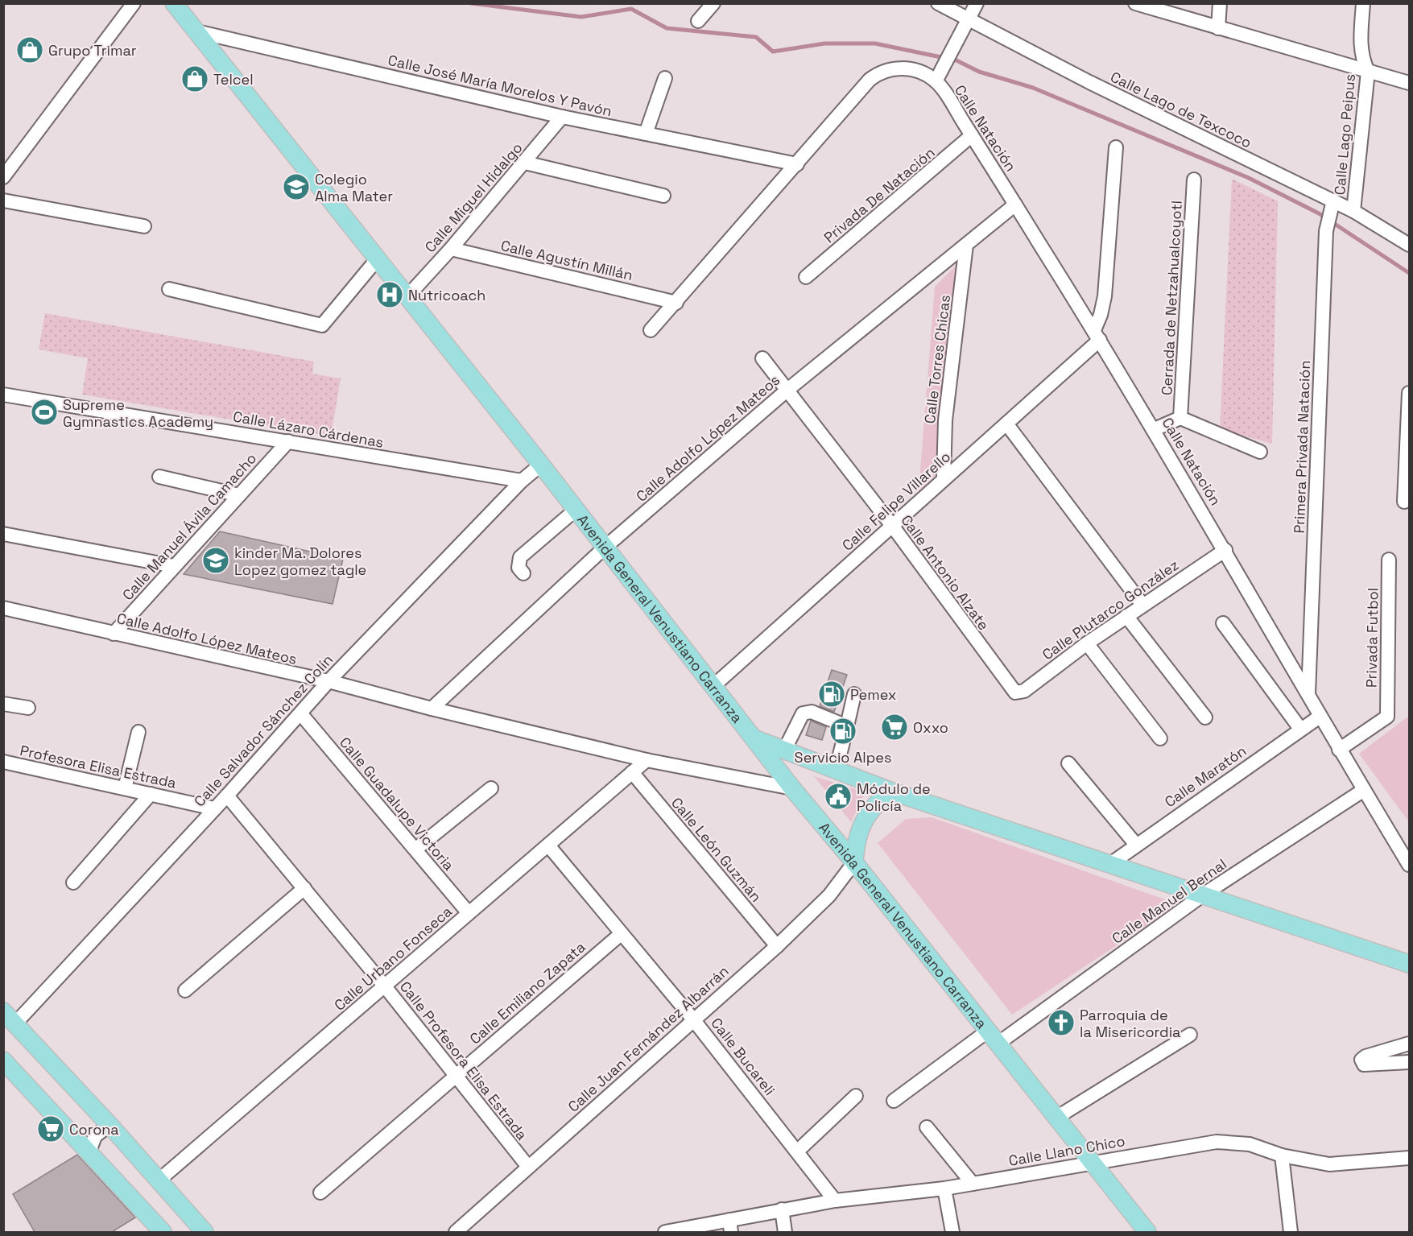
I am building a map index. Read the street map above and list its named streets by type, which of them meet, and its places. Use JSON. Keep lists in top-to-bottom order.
{
  "streets": {
    "main road": ["Avenida General Venustiano Carranza"],
    "street": [
      "Calle José María Morelos Y Pavón",
      "Calle Lago de Texcoco",
      "Calle Natación",
      "Calle Lago Peipus",
      "Privada De Natación",
      "Calle Miguel Hidalgo",
      "Calle Agustín Millán",
      "Cerrada de Netzahualcoyotl",
      "Calle Torres Chicas",
      "Calle Lázaro Cárdenas",
      "Calle Adolfo López Mateos",
      "Primera Privada Natación",
      "Calle Felipe Villarello",
      "Calle Manuel Ávila Camacho",
      "Calle Antonio Alzate",
      "Calle Plutarco González",
      "Privada Futbol",
      "Calle Salvador Sánchez Colín",
      "Profesora Elisa Estrada",
      "Calle Maratón",
      "Calle Guadalupe Victoria",
      "Calle León Guzmán",
      "Calle Manuel Bernal",
      "Calle Urbano Fonseca",
      "Calle Emiliano Zapata",
      "Calle Juan Fernández Albarrán",
      "Calle Bucareli",
      "Calle Profesora Elisa Estrada",
      "Calle Llano Chico"
    ]
  },
  "crossings": [
    ["Calle José María Morelos Y Pavón", "Calle Miguel Hidalgo"],
    ["Calle José María Morelos Y Pavón", "Avenida General Venustiano Carranza"],
    ["Calle Lago de Texcoco", "Calle Lago Peipus"],
    ["Calle Lago de Texcoco", "Primera Privada Natación"],
    ["Calle Natación", "Privada De Natación"],
    ["Calle Natación", "Calle Adolfo López Mateos"],
    ["Calle Natación", "Primera Privada Natación"],
    ["Calle Natación", "Calle Felipe Villarello"],
    ["Calle Natación", "Calle Plutarco González"],
    ["Calle Natación", "Privada Futbol"],
    ["Calle Natación", "Calle Maratón"],
    ["Calle Natación", "Calle Manuel Bernal"],
    ["Calle Miguel Hidalgo", "Calle Agustín Millán"],
    ["Calle Miguel Hidalgo", "Avenida General Venustiano Carranza"],
    ["Calle Torres Chicas", "Calle Adolfo López Mateos"],
    ["Calle Torres Chicas", "Calle Felipe Villarello"],
    ["Calle Lázaro Cárdenas", "Calle Manuel Ávila Camacho"],
    ["Calle Lázaro Cárdenas", "Calle Salvador Sánchez Colín"],
    ["Calle Adolfo López Mateos", "Calle Manuel Ávila Camacho"],
    ["Calle Adolfo López Mateos", "Calle Antonio Alzate"],
    ["Calle Adolfo López Mateos", "Avenida General Venustiano Carranza"],
    ["Calle Adolfo López Mateos", "Calle Salvador Sánchez Colín"],
    ["Calle Adolfo López Mateos", "Calle Urbano Fonseca"],
    ["Calle Felipe Villarello", "Calle Antonio Alzate"],
    ["Calle Felipe Villarello", "Avenida General Venustiano Carranza"],
    ["Calle Antonio Alzate", "Calle Plutarco González"],
    ["Avenida General Venustiano Carranza", "Calle Salvador Sánchez Colín"],
    ["Avenida General Venustiano Carranza", "Calle Manuel Bernal"],
    ["Avenida General Venustiano Carranza", "Calle Juan Fernández Albarrán"],
    ["Avenida General Venustiano Carranza", "Calle Llano Chico"],
    ["Calle Salvador Sánchez Colín", "Profesora Elisa Estrada"],
    ["Calle Salvador Sánchez Colín", "Calle Guadalupe Victoria"],
    ["Calle Salvador Sánchez Colín", "Calle Profesora Elisa Estrada"],
    ["Calle Guadalupe Victoria", "Calle Urbano Fonseca"],
    ["Calle León Guzmán", "Calle Urbano Fonseca"],
    ["Calle León Guzmán", "Calle Juan Fernández Albarrán"],
    ["Calle Urbano Fonseca", "Calle Bucareli"],
    ["Calle Urbano Fonseca", "Calle Profesora Elisa Estrada"],
    ["Calle Emiliano Zapata", "Calle Bucareli"],
    ["Calle Emiliano Zapata", "Calle Profesora Elisa Estrada"],
    ["Calle Juan Fernández Albarrán", "Calle Bucareli"],
    ["Calle Juan Fernández Albarrán", "Calle Profesora Elisa Estrada"],
    ["Calle Bucareli", "Calle Llano Chico"]
  ],
  "places": {
    "shop": ["Grupo Trimar", "Telcel"],
    "school or university": ["Colegio Alma Mater", "kinder Ma. Dolores Lopez gomez tagle"],
    "hospital": ["Nutricoach"],
    "sports": ["Supreme Gymnastics Academy"],
    "fuel station": ["Pemex", "Servicio Alpes"],
    "supermarket": ["Oxxo", "Corona"],
    "public building": ["Módulo de Policía"],
    "church": ["Parroquia de la Misericordia"]
  }
}
